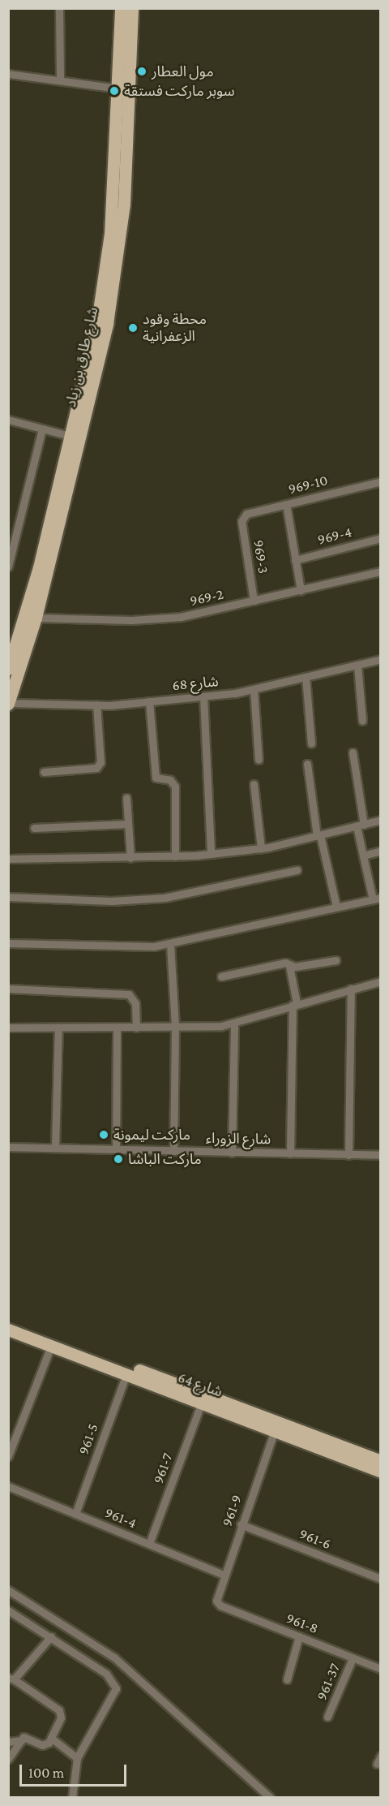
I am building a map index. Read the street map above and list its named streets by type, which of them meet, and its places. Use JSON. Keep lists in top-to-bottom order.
{
  "streets": {
    "main road": ["شارع طارق بن زياد", "شارع 64"],
    "street": [
      "969-10",
      "969-4",
      "969-3",
      "969-2",
      "شارع 68",
      "شارع الزوراء",
      "961-5",
      "961-7",
      "961-9",
      "961-4",
      "961-6",
      "961-8",
      "961-37"
    ]
  },
  "crossings": [
    ["شارع طارق بن زياد", "969-2"],
    ["شارع طارق بن زياد", "شارع 68"],
    ["969-10", "969-3"],
    ["969-3", "969-2"],
    ["شارع 64", "961-5"],
    ["شارع 64", "961-7"],
    ["شارع 64", "961-9"],
    ["961-5", "961-4"],
    ["961-7", "961-4"],
    ["961-9", "961-4"],
    ["961-9", "961-6"],
    ["961-9", "961-8"],
    ["961-8", "961-37"]
  ],
  "places": [
    "مول العطار",
    "سوبر ماركت فستقة",
    "محطة وقود الزعفرانية",
    "ماركت ليمونة",
    "ماركت الباشا"
  ],
  "scale_bar": "100 m"
}
